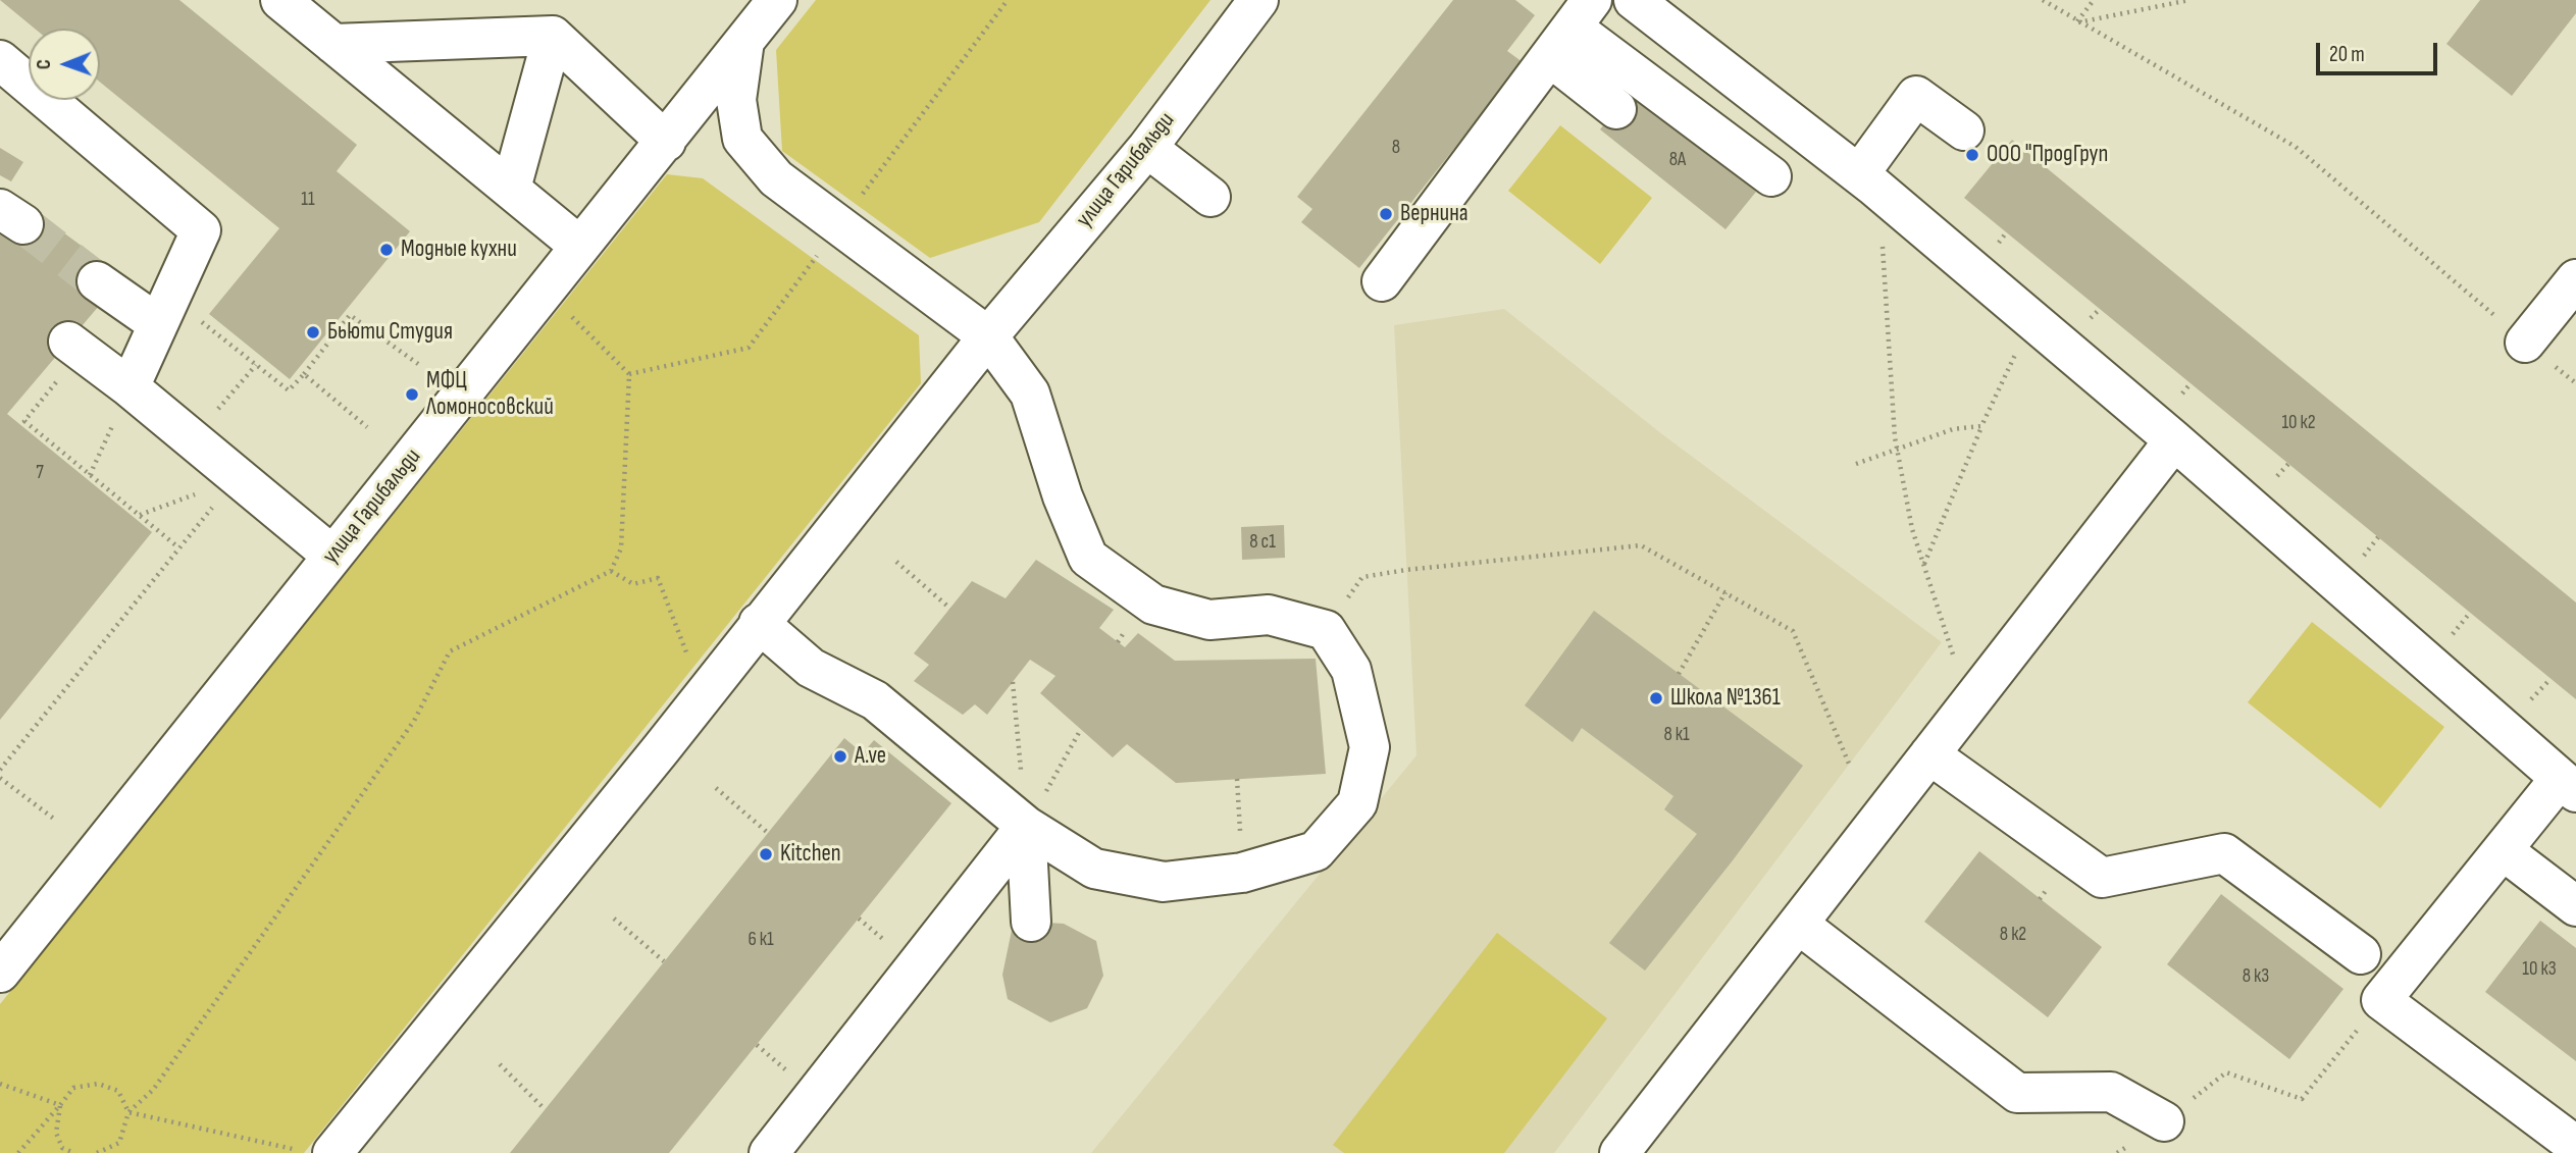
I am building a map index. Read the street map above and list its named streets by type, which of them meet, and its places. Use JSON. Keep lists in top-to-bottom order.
{
  "streets": {
    "street": ["улица Гарибальди"]
  },
  "places": [
    "ООО \"ПродГруп",
    "Вернина",
    "Модные кухни",
    "Бьюти Студия",
    "МФЦ Ломоносовский",
    "Школа №1361",
    "A.ve",
    "Kitchen"
  ],
  "house_numbers": [
    "8",
    "8А",
    "11",
    "10 к2",
    "7",
    "8 с1",
    "8 к1",
    "8 к2",
    "6 к1",
    "10 к3",
    "8 к3"
  ],
  "scale_bar": "20 m",
  "north": "left"
}
